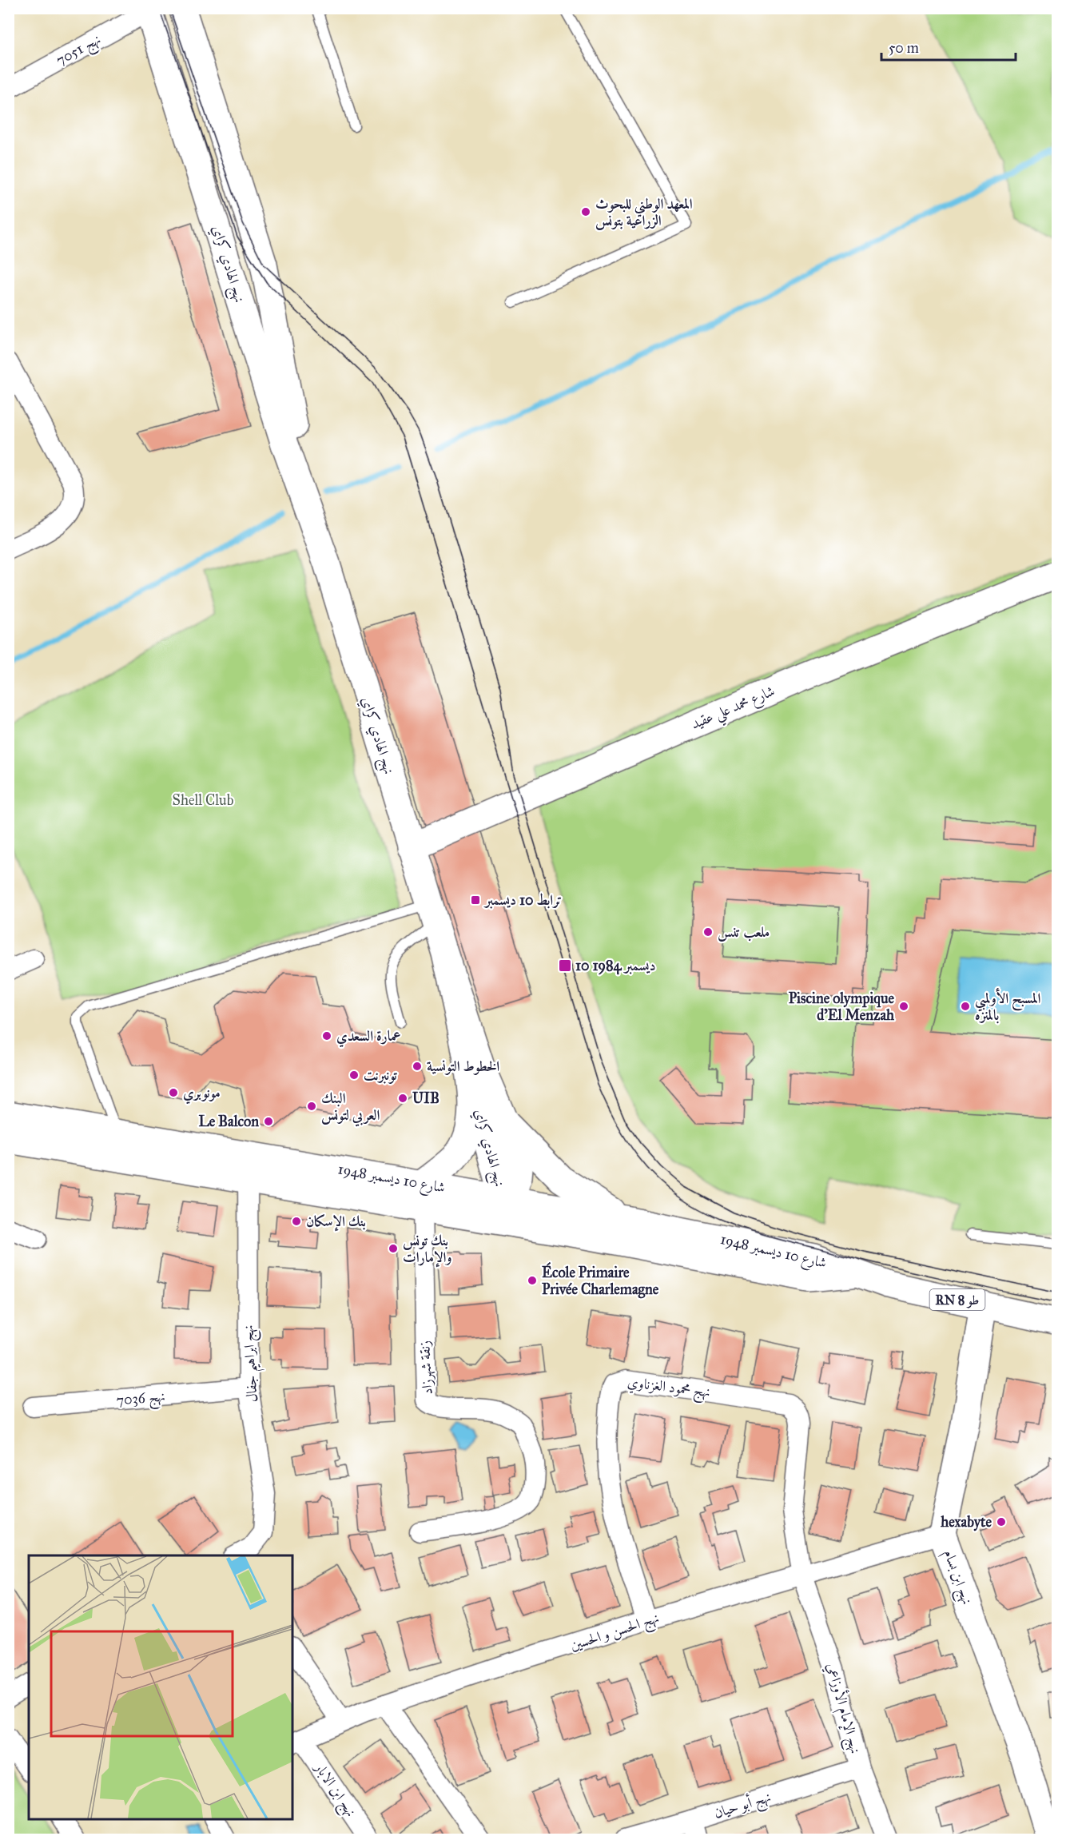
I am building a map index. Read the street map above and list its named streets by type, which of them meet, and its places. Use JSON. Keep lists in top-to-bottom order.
{
  "streets": {
    "street": [
      "نهج 7051",
      "نهج الهادي كراي",
      "شارع محمد علي عقيد",
      "شارع 10 ديسمبر 1948",
      "RN 8 طو",
      "نهج ابراهيم جفال",
      "زنقة شهرزاد",
      "نهج محمود الغزناوي",
      "نهج 7036",
      "نهج ابن بسام",
      "نهج الحسن و الحسين",
      "نهج الإمام الأوزاعي",
      "نهج ابن الابار",
      "نهج أبو حيان"
    ]
  },
  "crossings": [
    ["نهج 7051", "نهج الهادي كراي"],
    ["نهج الهادي كراي", "شارع محمد علي عقيد"],
    ["نهج الهادي كراي", "شارع 10 ديسمبر 1948"],
    ["شارع 10 ديسمبر 1948", "RN 8 طو"],
    ["شارع 10 ديسمبر 1948", "نهج ابراهيم جفال"],
    ["شارع 10 ديسمبر 1948", "زنقة شهرزاد"],
    ["RN 8 طو", "نهج ابن بسام"],
    ["نهج ابراهيم جفال", "نهج 7036"],
    ["نهج محمود الغزناوي", "نهج الحسن و الحسين"],
    ["نهج محمود الغزناوي", "نهج الإمام الأوزاعي"],
    ["نهج ابن بسام", "نهج الحسن و الحسين"],
    ["نهج الحسن و الحسين", "نهج الإمام الأوزاعي"],
    ["نهج الحسن و الحسين", "نهج ابن الابار"],
    ["نهج الإمام الأوزاعي", "نهج أبو حيان"]
  ],
  "parks": ["Shell Club"],
  "places": {
    "other": [
      "المعهد الوطني للبحوث الزراعية بتونس",
      "ملعب تنس",
      "Piscine olympique d'El Menzah",
      "المسبح الأولمبي بالمنزه",
      "عمارة السعدي",
      "الخطوط التونسية",
      "تونبرنت",
      "مونوبري",
      "UIB",
      "البنك العربي لتونس",
      "Le Balcon",
      "بنك الإسكان",
      "بنك تونس والإمارات",
      "École Primaire Privée Charlemagne",
      "hexabyte"
    ],
    "transit": ["ترابط 10 ديسمبر", "10 ديسمبر 1984"]
  },
  "scale_bar": "50 m"
}
